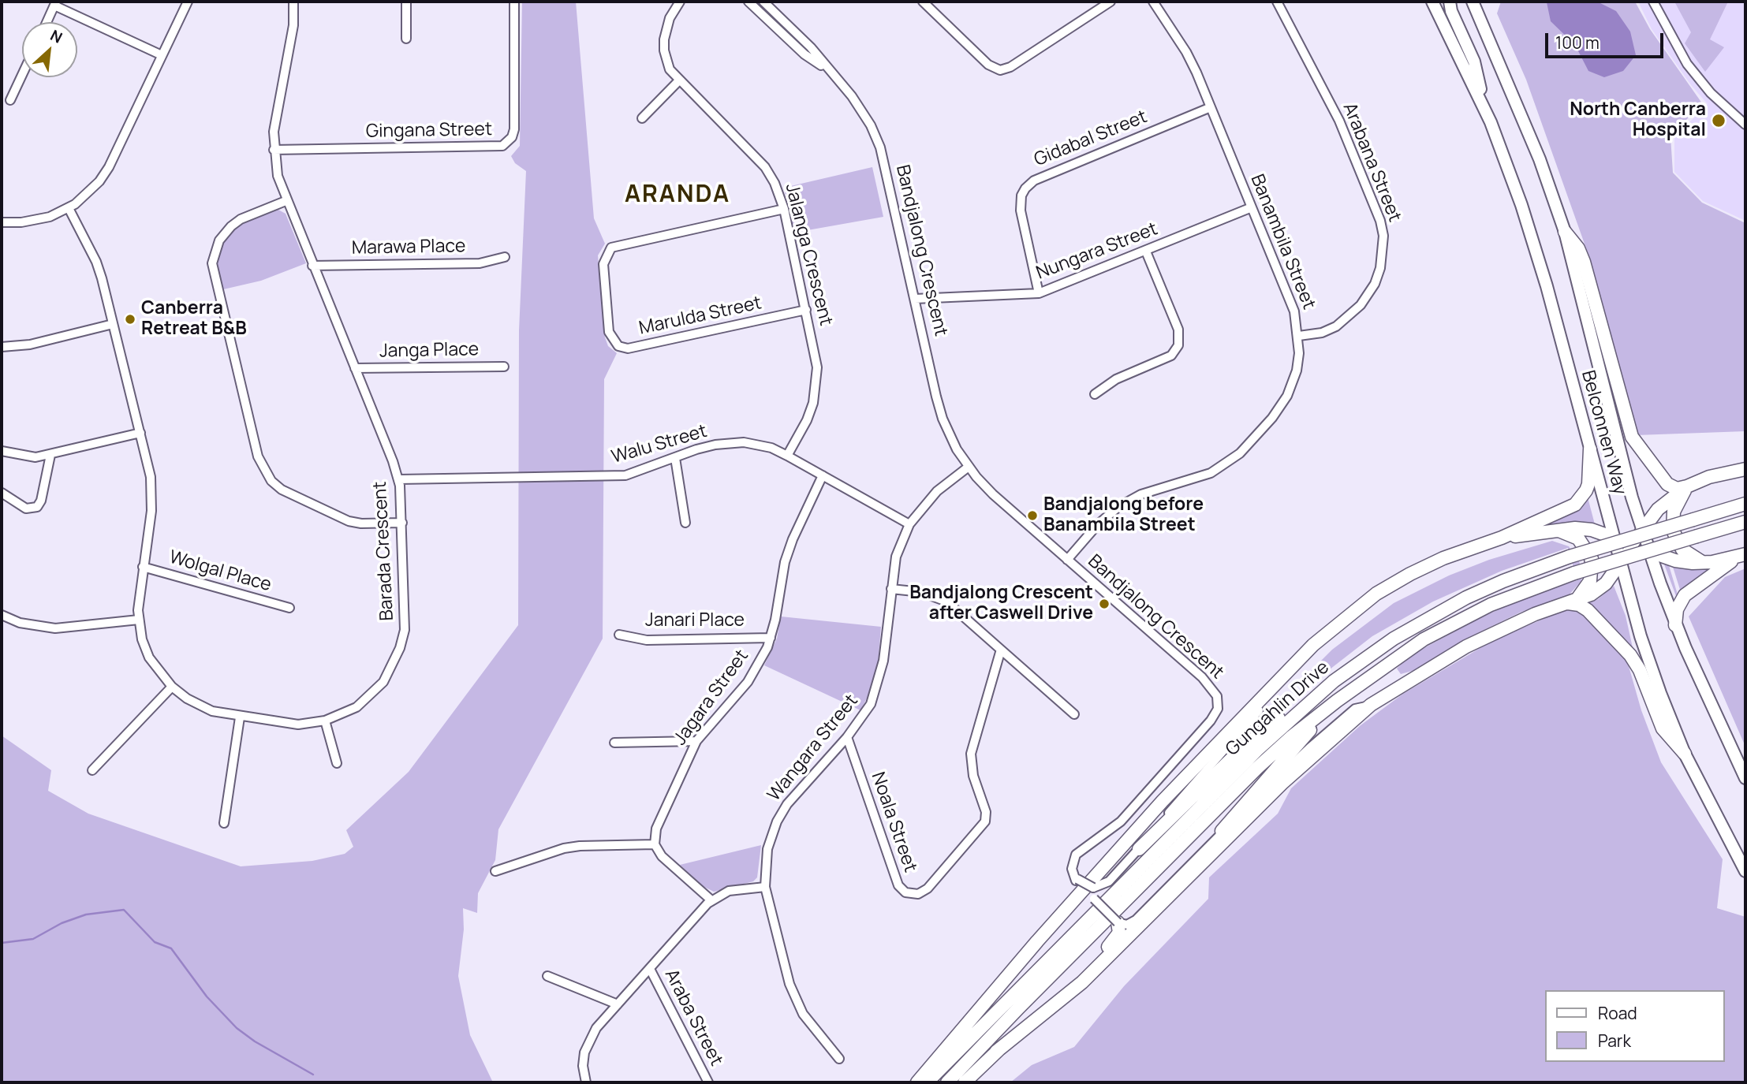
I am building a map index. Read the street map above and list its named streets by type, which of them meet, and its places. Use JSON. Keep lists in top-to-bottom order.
{
  "streets": {
    "highway": ["Gungahlin Drive"],
    "main road": ["Belconnen Way"],
    "street": [
      "Gingana Street",
      "Gidabal Street",
      "Arabana Street",
      "Banambila Street",
      "Marawa Place",
      "Bandjalong Crescent",
      "Nungara Street",
      "Jalanga Crescent",
      "Marulda Street",
      "Janga Place",
      "Walu Street",
      "Barada Crescent",
      "Wolgal Place",
      "Janari Place",
      "Jagara Street",
      "Wangara Street",
      "Noala Street",
      "Araba Street"
    ]
  },
  "crossings": [
    ["Gingana Street", "Barada Crescent"],
    ["Gidabal Street", "Banambila Street"],
    ["Gidabal Street", "Nungara Street"],
    ["Arabana Street", "Banambila Street"],
    ["Banambila Street", "Bandjalong Crescent"],
    ["Banambila Street", "Nungara Street"],
    ["Marawa Place", "Barada Crescent"],
    ["Bandjalong Crescent", "Nungara Street"],
    ["Bandjalong Crescent", "Wangara Street"],
    ["Jalanga Crescent", "Marulda Street"],
    ["Jalanga Crescent", "Walu Street"],
    ["Janga Place", "Barada Crescent"],
    ["Walu Street", "Barada Crescent"],
    ["Walu Street", "Jagara Street"],
    ["Walu Street", "Wangara Street"],
    ["Barada Crescent", "Wolgal Place"],
    ["Janari Place", "Jagara Street"],
    ["Wangara Street", "Noala Street"],
    ["Wangara Street", "Araba Street"]
  ],
  "districts": ["ARANDA"],
  "places": [
    "North Canberra Hospital",
    "Canberra Retreat B&B",
    "Bandjalong before Banambila Street",
    "Bandjalong Crescent after Caswell Drive"
  ],
  "legend": ["Road", "Park"],
  "scale_bar": "100 m",
  "north": "top right"
}
